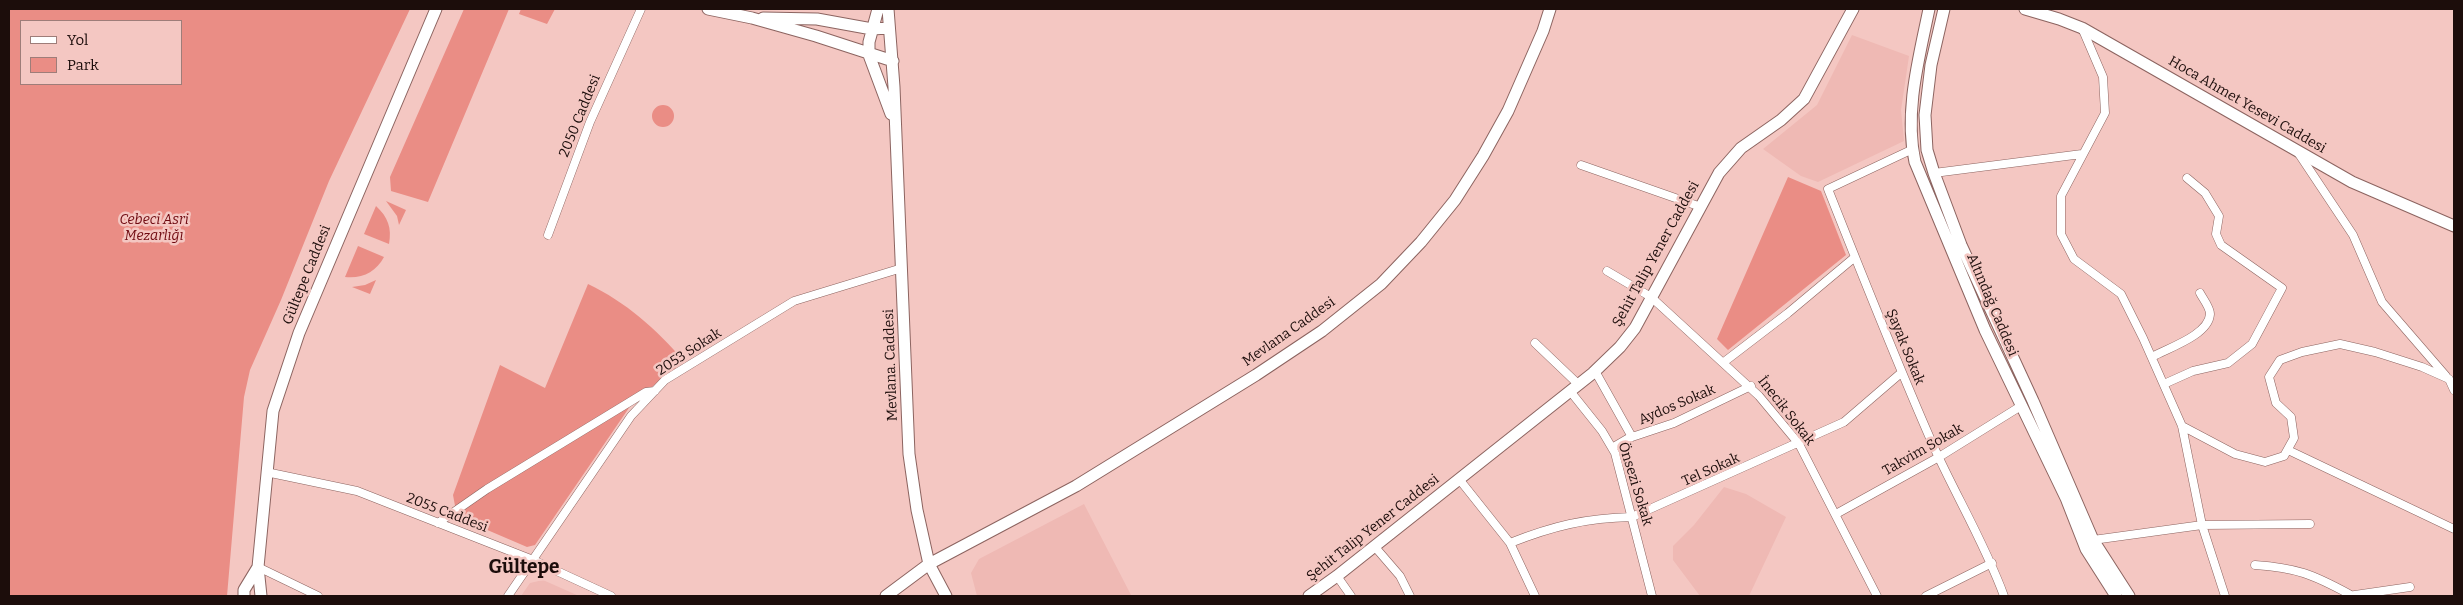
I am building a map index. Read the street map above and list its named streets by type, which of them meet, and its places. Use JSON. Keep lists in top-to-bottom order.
{
  "streets": {
    "street": [
      "Hoca Ahmet Yesevi Caddesi",
      "2050 Caddesi",
      "Şehit Talip Yener Caddesi",
      "Gültepe Caddesi",
      "Altındağ Caddesi",
      "Mevlana Caddesi",
      "Şayak Sokak",
      "2053 Sokak",
      "Mevlana. Caddesi",
      "Aydos Sokak",
      "İnecik Sokak",
      "Takvim Sokak",
      "Tel Sokak",
      "Önsezi Sokak",
      "2055 Caddesi"
    ]
  },
  "crossings": [
    ["Şehit Talip Yener Caddesi", "İnecik Sokak"],
    ["Şehit Talip Yener Caddesi", "Önsezi Sokak"],
    ["Gültepe Caddesi", "2055 Caddesi"],
    ["Altındağ Caddesi", "Şayak Sokak"],
    ["Altındağ Caddesi", "Takvim Sokak"],
    ["Mevlana Caddesi", "Mevlana. Caddesi"],
    ["Şayak Sokak", "Takvim Sokak"],
    ["Şayak Sokak", "Tel Sokak"],
    ["2053 Sokak", "Mevlana. Caddesi"],
    ["2053 Sokak", "2055 Caddesi"],
    ["Aydos Sokak", "İnecik Sokak"],
    ["Aydos Sokak", "Önsezi Sokak"],
    ["İnecik Sokak", "Takvim Sokak"],
    ["İnecik Sokak", "Tel Sokak"],
    ["Tel Sokak", "Önsezi Sokak"]
  ],
  "districts": ["Gültepe"],
  "parks": ["Cebeci Asri Mezarlığı"],
  "legend": ["Yol", "Park"]
}
